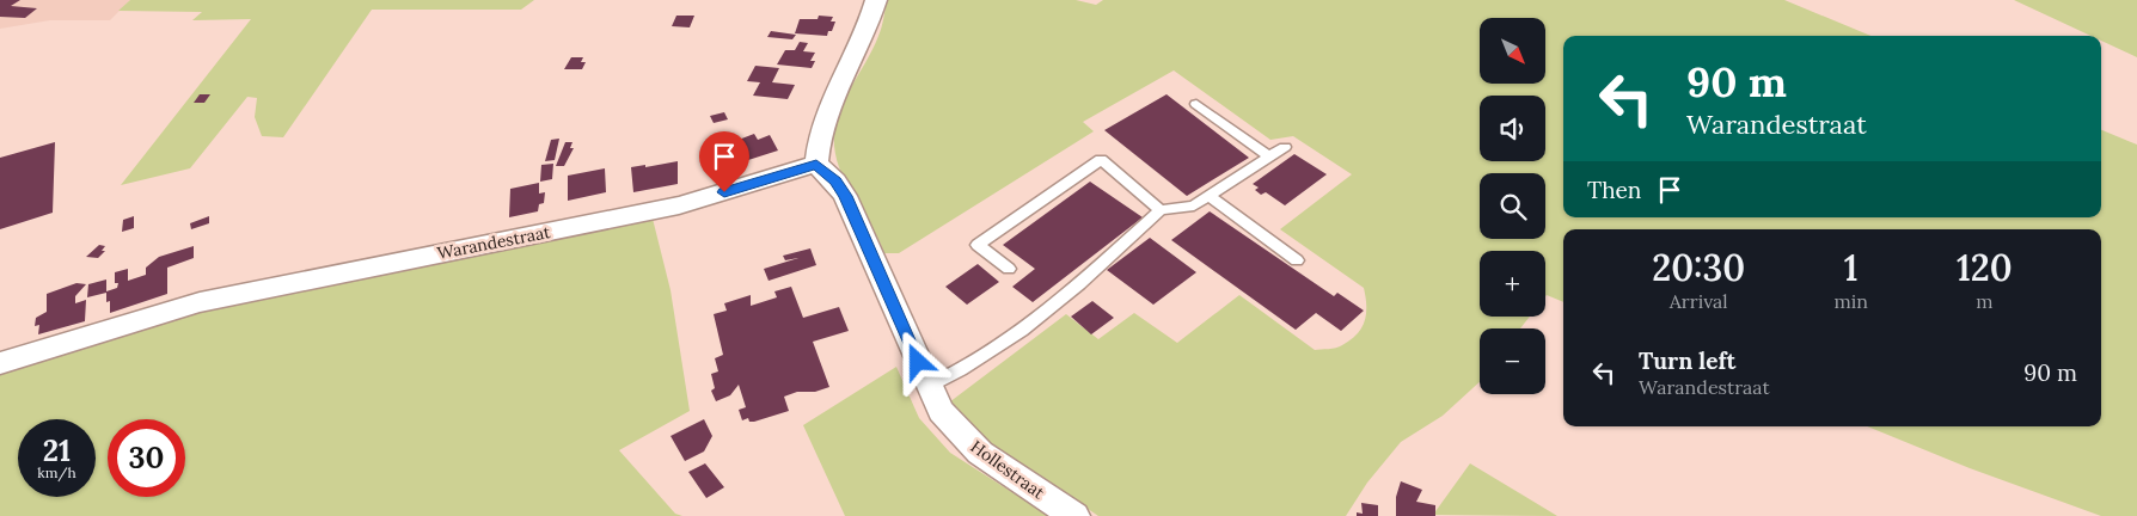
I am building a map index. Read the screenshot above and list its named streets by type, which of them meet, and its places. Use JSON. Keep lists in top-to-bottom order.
{
  "streets": {
    "street": ["Warandestraat", "Hollestraat"]
  },
  "crossings": [
    ["Warandestraat", "Hollestraat"]
  ],
  "north": "bottom right",
  "page": {
    "map_buttons": ["+", "−"],
    "turn": ["90 m", "Warandestraat"],
    "then": "Then",
    "eta": [
      "20:30",
      "Arrival",
      "1",
      "min",
      "120",
      "m"
    ],
    "list": [
      {
        "name": "Turn left",
        "note": "Warandestraat",
        "value": "90 m"
      }
    ],
    "speed": "21 km/h",
    "limit": "30"
  }
}
